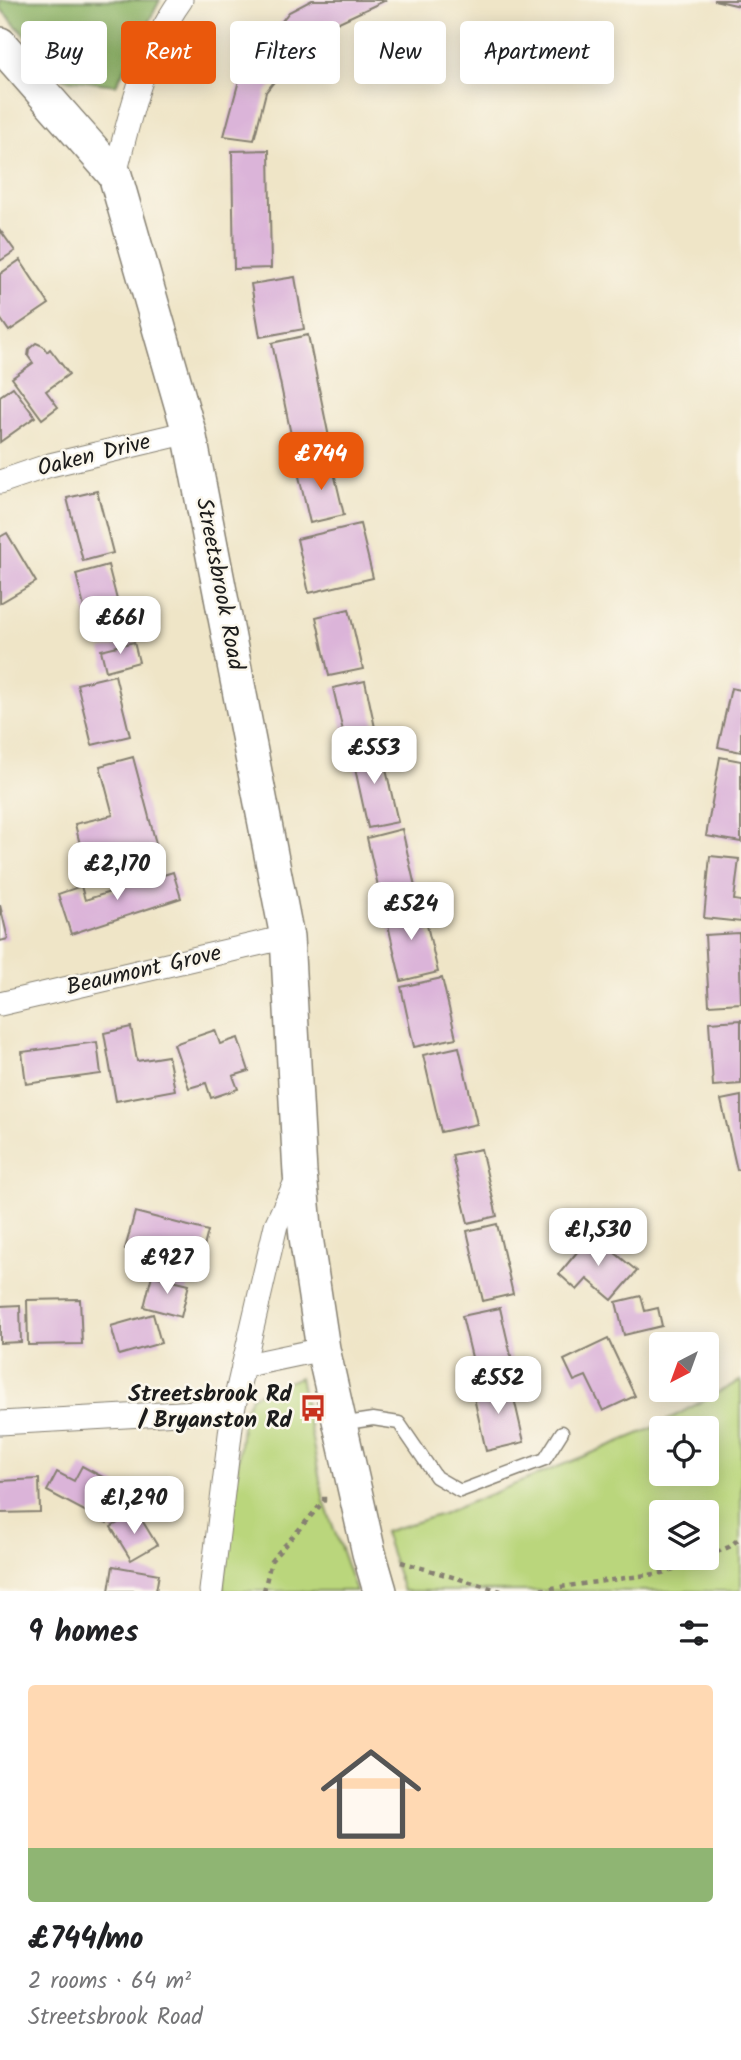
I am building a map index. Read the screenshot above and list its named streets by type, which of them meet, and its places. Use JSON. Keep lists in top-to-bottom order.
{
  "streets": {
    "main road": ["Streetsbrook Road"],
    "street": ["Oaken Drive", "Beaumont Grove"]
  },
  "crossings": [
    ["Oaken Drive", "Streetsbrook Road"],
    ["Streetsbrook Road", "Beaumont Grove"]
  ],
  "places": {
    "bus stop": ["Streetsbrook Rd / Bryanston Rd"]
  },
  "north": "bottom left",
  "page": {
    "chip": [
      "Buy",
      "Rent",
      "Filters",
      "New",
      "Apartment"
    ],
    "price": [
      "£744",
      "£661",
      "£553",
      "£2,170",
      "£524",
      "£1,530",
      "£927",
      "£552",
      "£1,290"
    ],
    "heading": "9 homes",
    "list": [
      {
        "name": "£744/mo",
        "note": "2 rooms · 64 m² · Streetsbrook Road"
      }
    ]
  }
}
